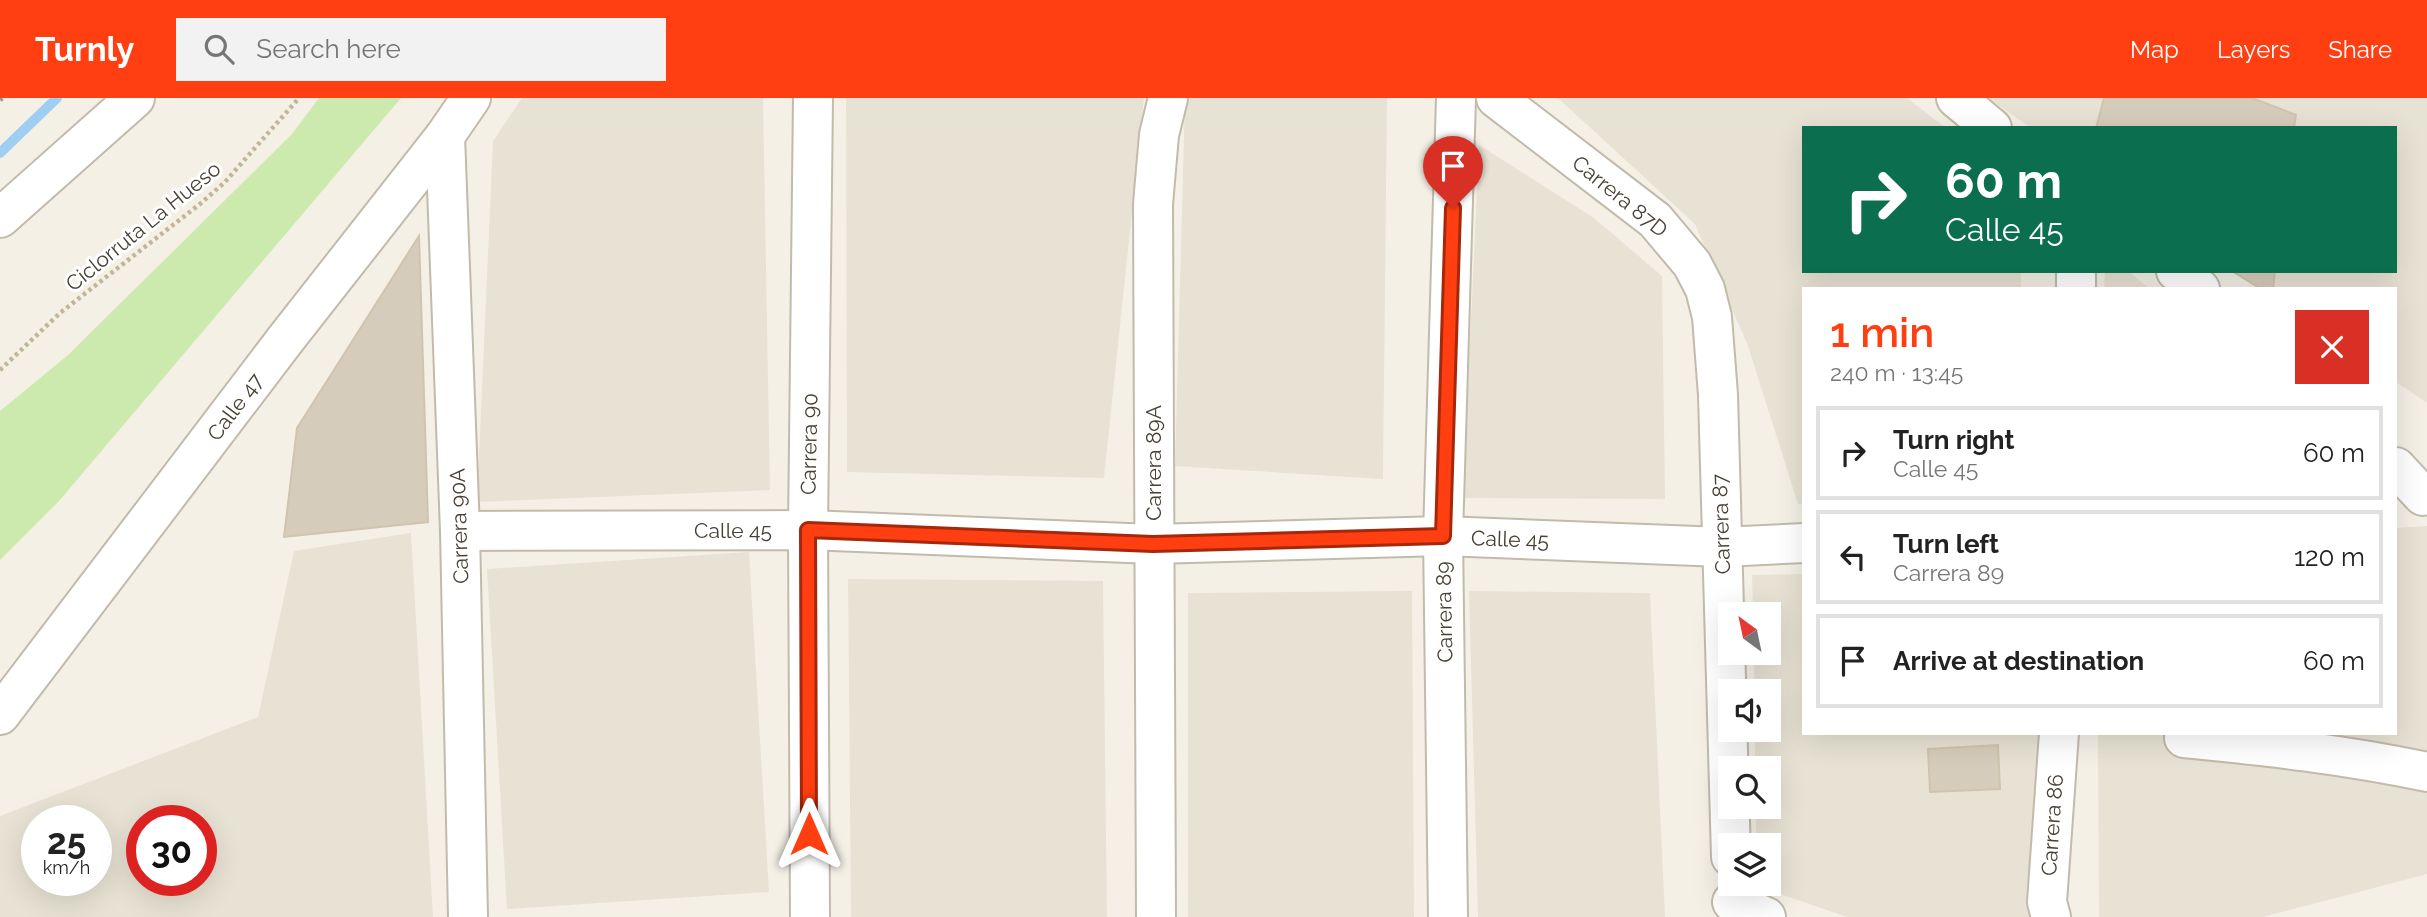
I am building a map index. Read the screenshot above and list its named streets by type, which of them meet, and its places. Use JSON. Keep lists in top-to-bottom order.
{
  "streets": {
    "street": [
      "Carrera 87D",
      "Calle 47",
      "Carrera 90",
      "Carrera 89A",
      "Carrera 87",
      "Carrera 90A",
      "Calle 45",
      "Carrera 89",
      "Carrera 86"
    ],
    "path": ["Ciclorruta La Hueso"]
  },
  "crossings": [
    ["Carrera 87D", "Carrera 87"],
    ["Calle 47", "Carrera 90A"],
    ["Carrera 90", "Calle 45"],
    ["Carrera 89A", "Calle 45"],
    ["Carrera 87", "Calle 45"],
    ["Carrera 90A", "Calle 45"],
    ["Calle 45", "Carrera 89"]
  ],
  "north": "top left",
  "page": {
    "header": "Turnly",
    "search": "Search here",
    "nav": ["Map", "Layers", "Share"],
    "turn": ["60 m", "Calle 45"],
    "heading": ["1 min", "240 m · 13:45"],
    "list": [
      {
        "name": "Turn right",
        "note": "Calle 45",
        "value": "60 m"
      },
      {
        "name": "Turn left",
        "note": "Carrera 89",
        "value": "120 m"
      },
      {
        "name": "Arrive at destination",
        "value": "60 m"
      }
    ],
    "speed": "25 km/h",
    "limit": "30"
  }
}
